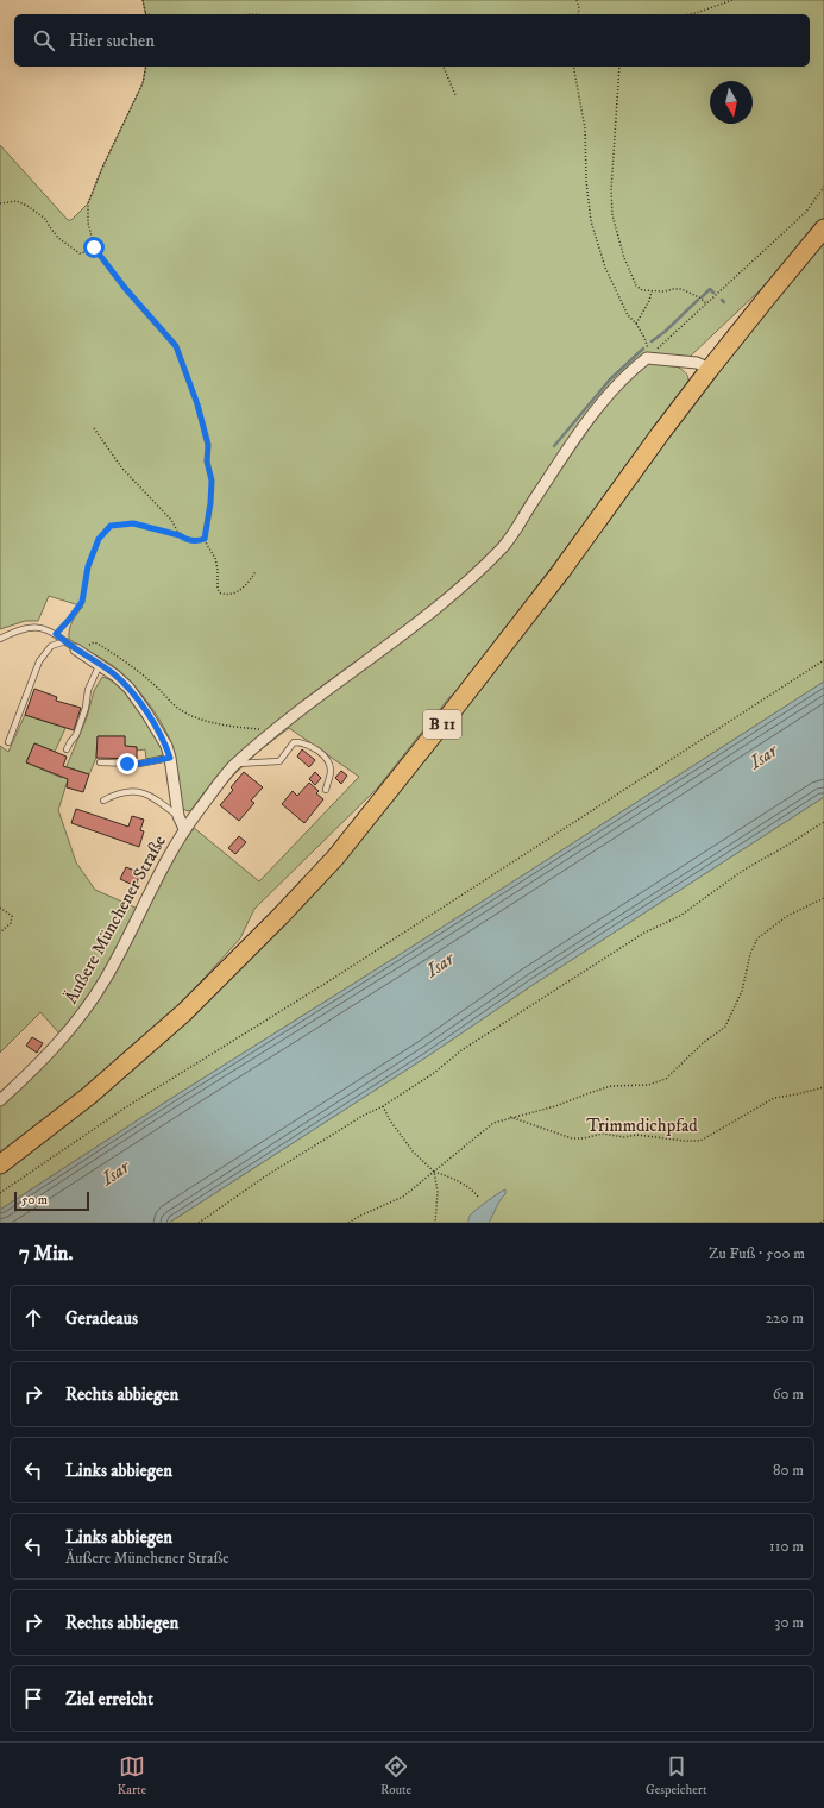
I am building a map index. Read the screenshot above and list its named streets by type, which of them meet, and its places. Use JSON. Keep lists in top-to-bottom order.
{
  "streets": {
    "main road": ["B 11"],
    "street": ["Äußere Münchener Straße"],
    "path": ["Trimmdichpfad"]
  },
  "water": ["Isar"],
  "scale_bar": "50 m",
  "north": "bottom",
  "page": {
    "search": "Hier suchen",
    "scale": "50 m",
    "heading": ["7 Min.", "Zu Fuß · 500 m"],
    "list": [
      ["Geradeaus", "220 m"],
      ["Rechts abbiegen", "60 m"],
      ["Links abbiegen", "80 m"],
      ["Links abbiegen", "Äußere Münchener Straße", "110 m"],
      ["Rechts abbiegen", "30 m"],
      "Ziel erreicht"
    ],
    "nav": ["Karte", "Route", "Gespeichert"]
  }
}
